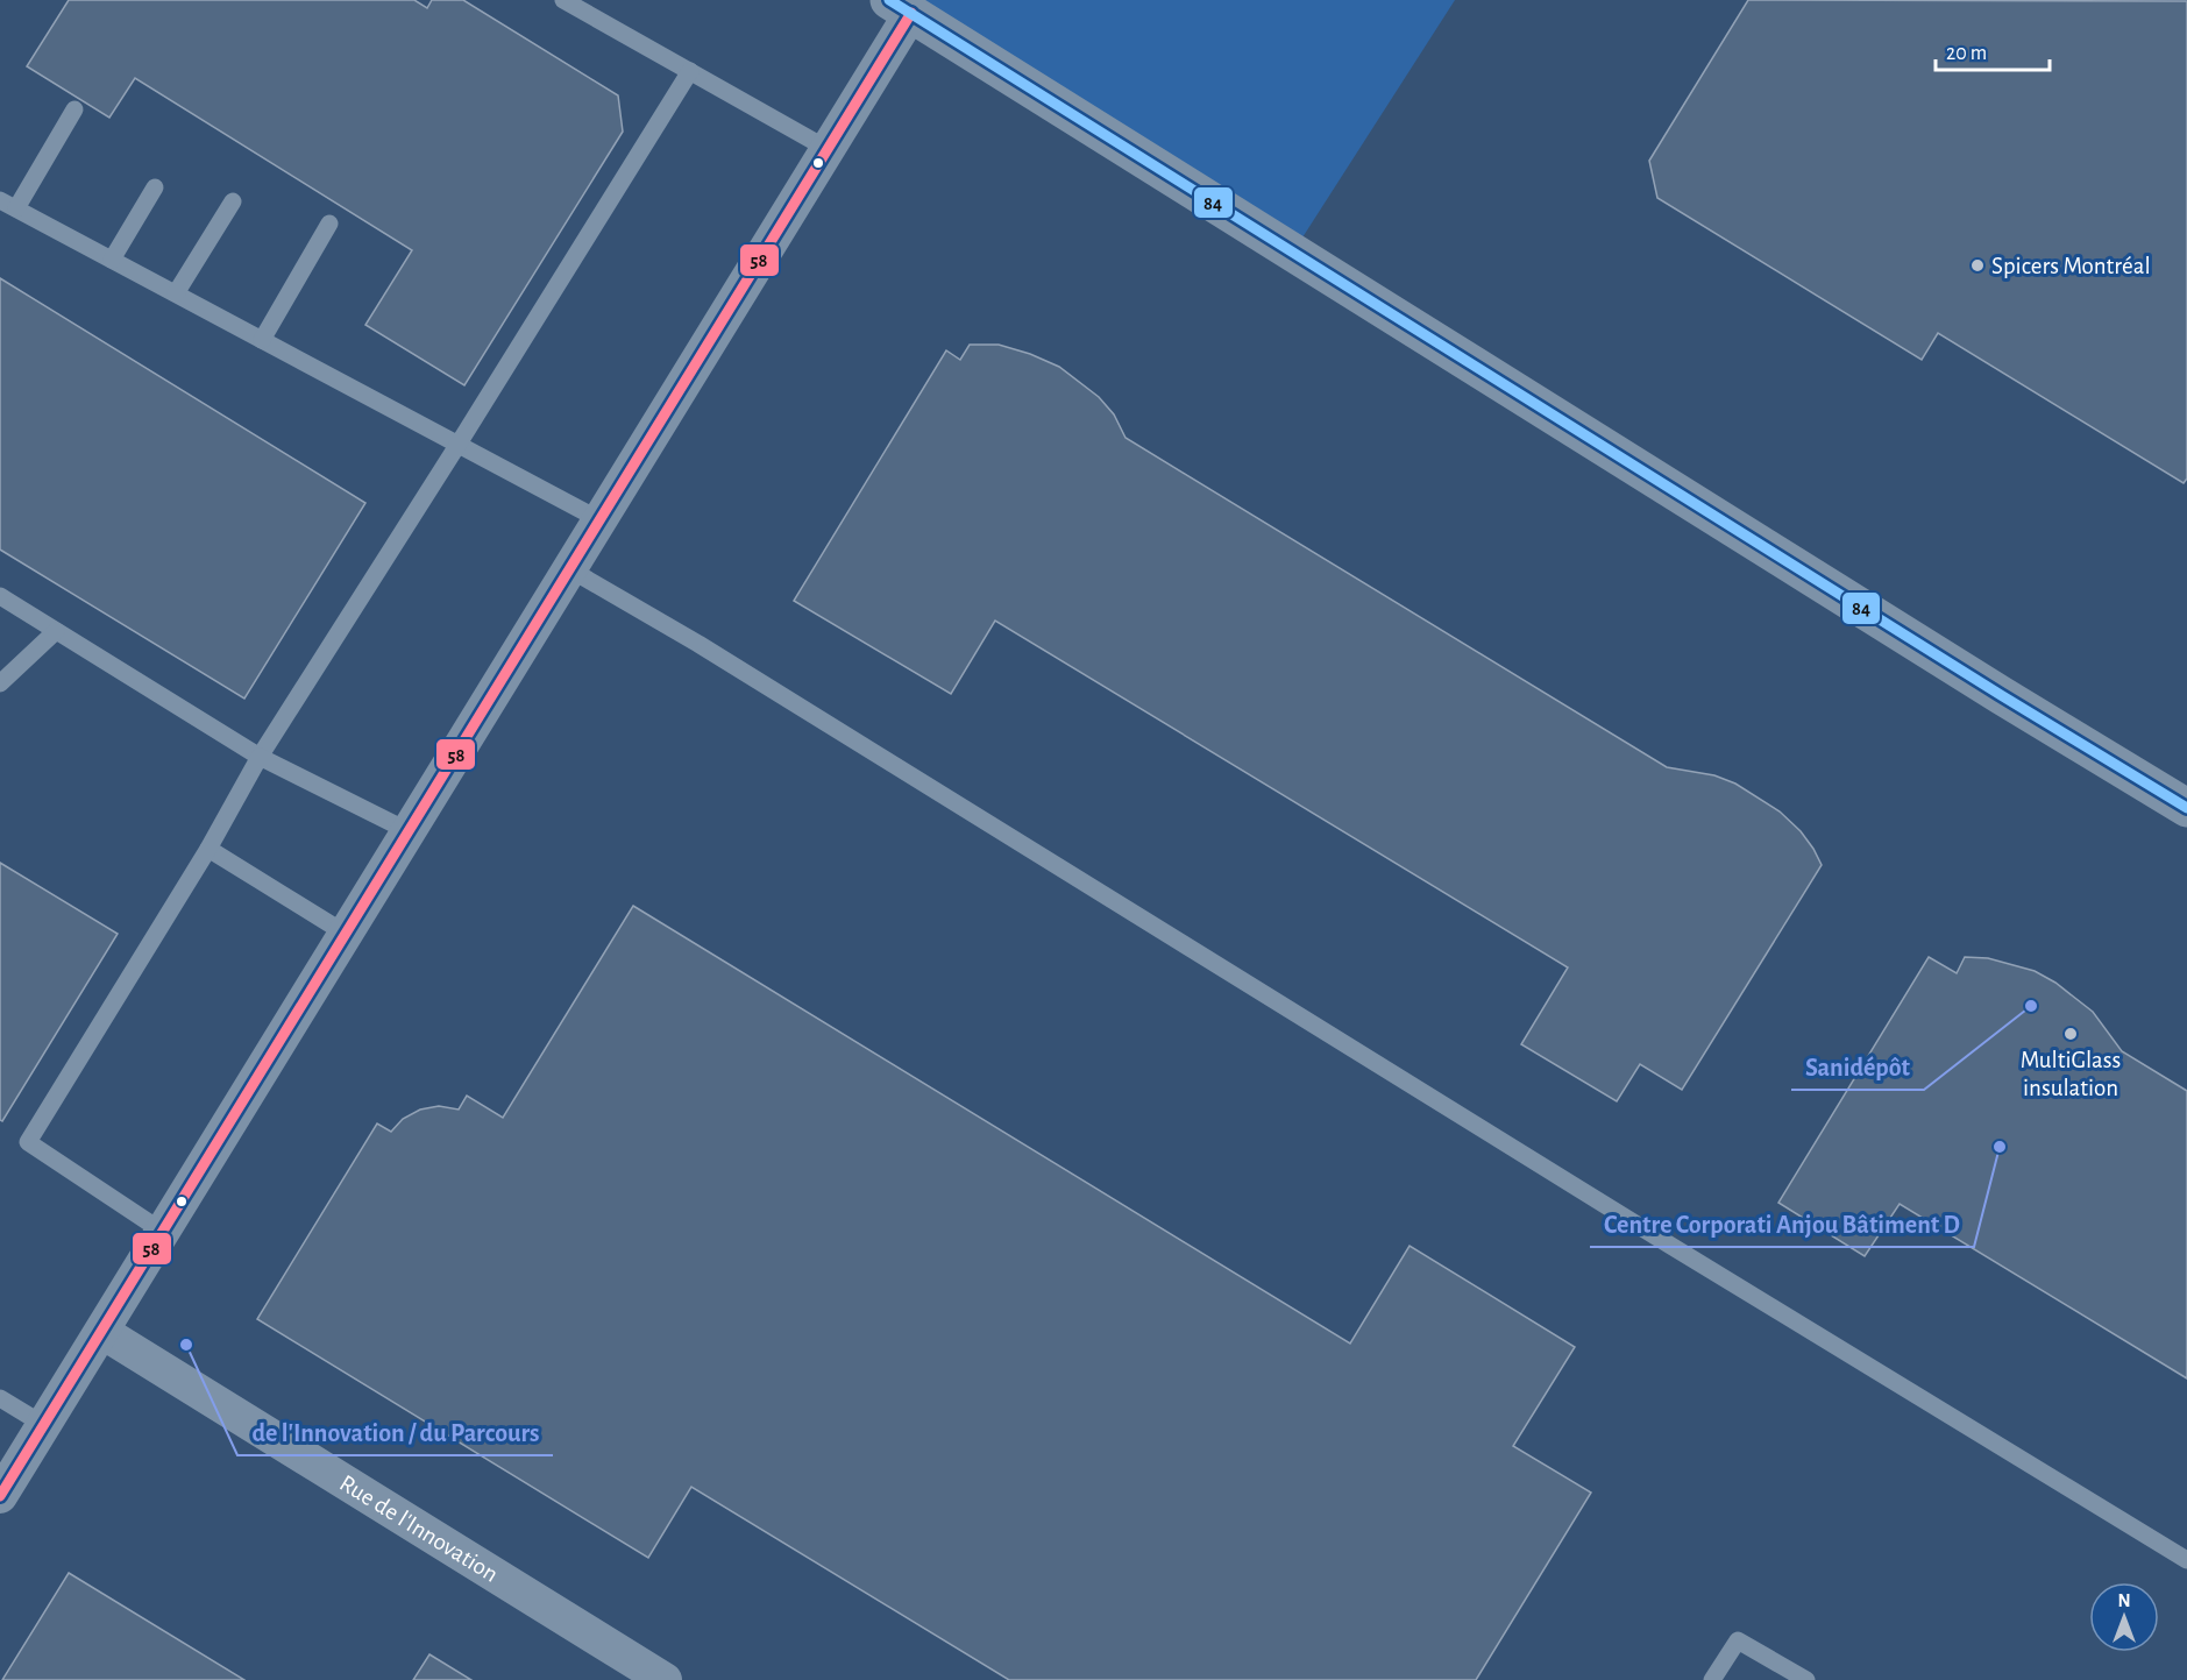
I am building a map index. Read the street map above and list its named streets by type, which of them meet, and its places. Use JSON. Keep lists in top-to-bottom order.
{
  "streets": {
    "street": ["Rue de l'Innovation"]
  },
  "places": [
    "Spicers Montréal",
    "Sanidépôt",
    "MultiGlass insulation",
    "Centre Corporati Anjou Bâtiment D",
    "de l'Innovation / du Parcours"
  ],
  "lines": ["transit line 84", "transit line 58"],
  "scale_bar": "20 m",
  "north": "top"
}
